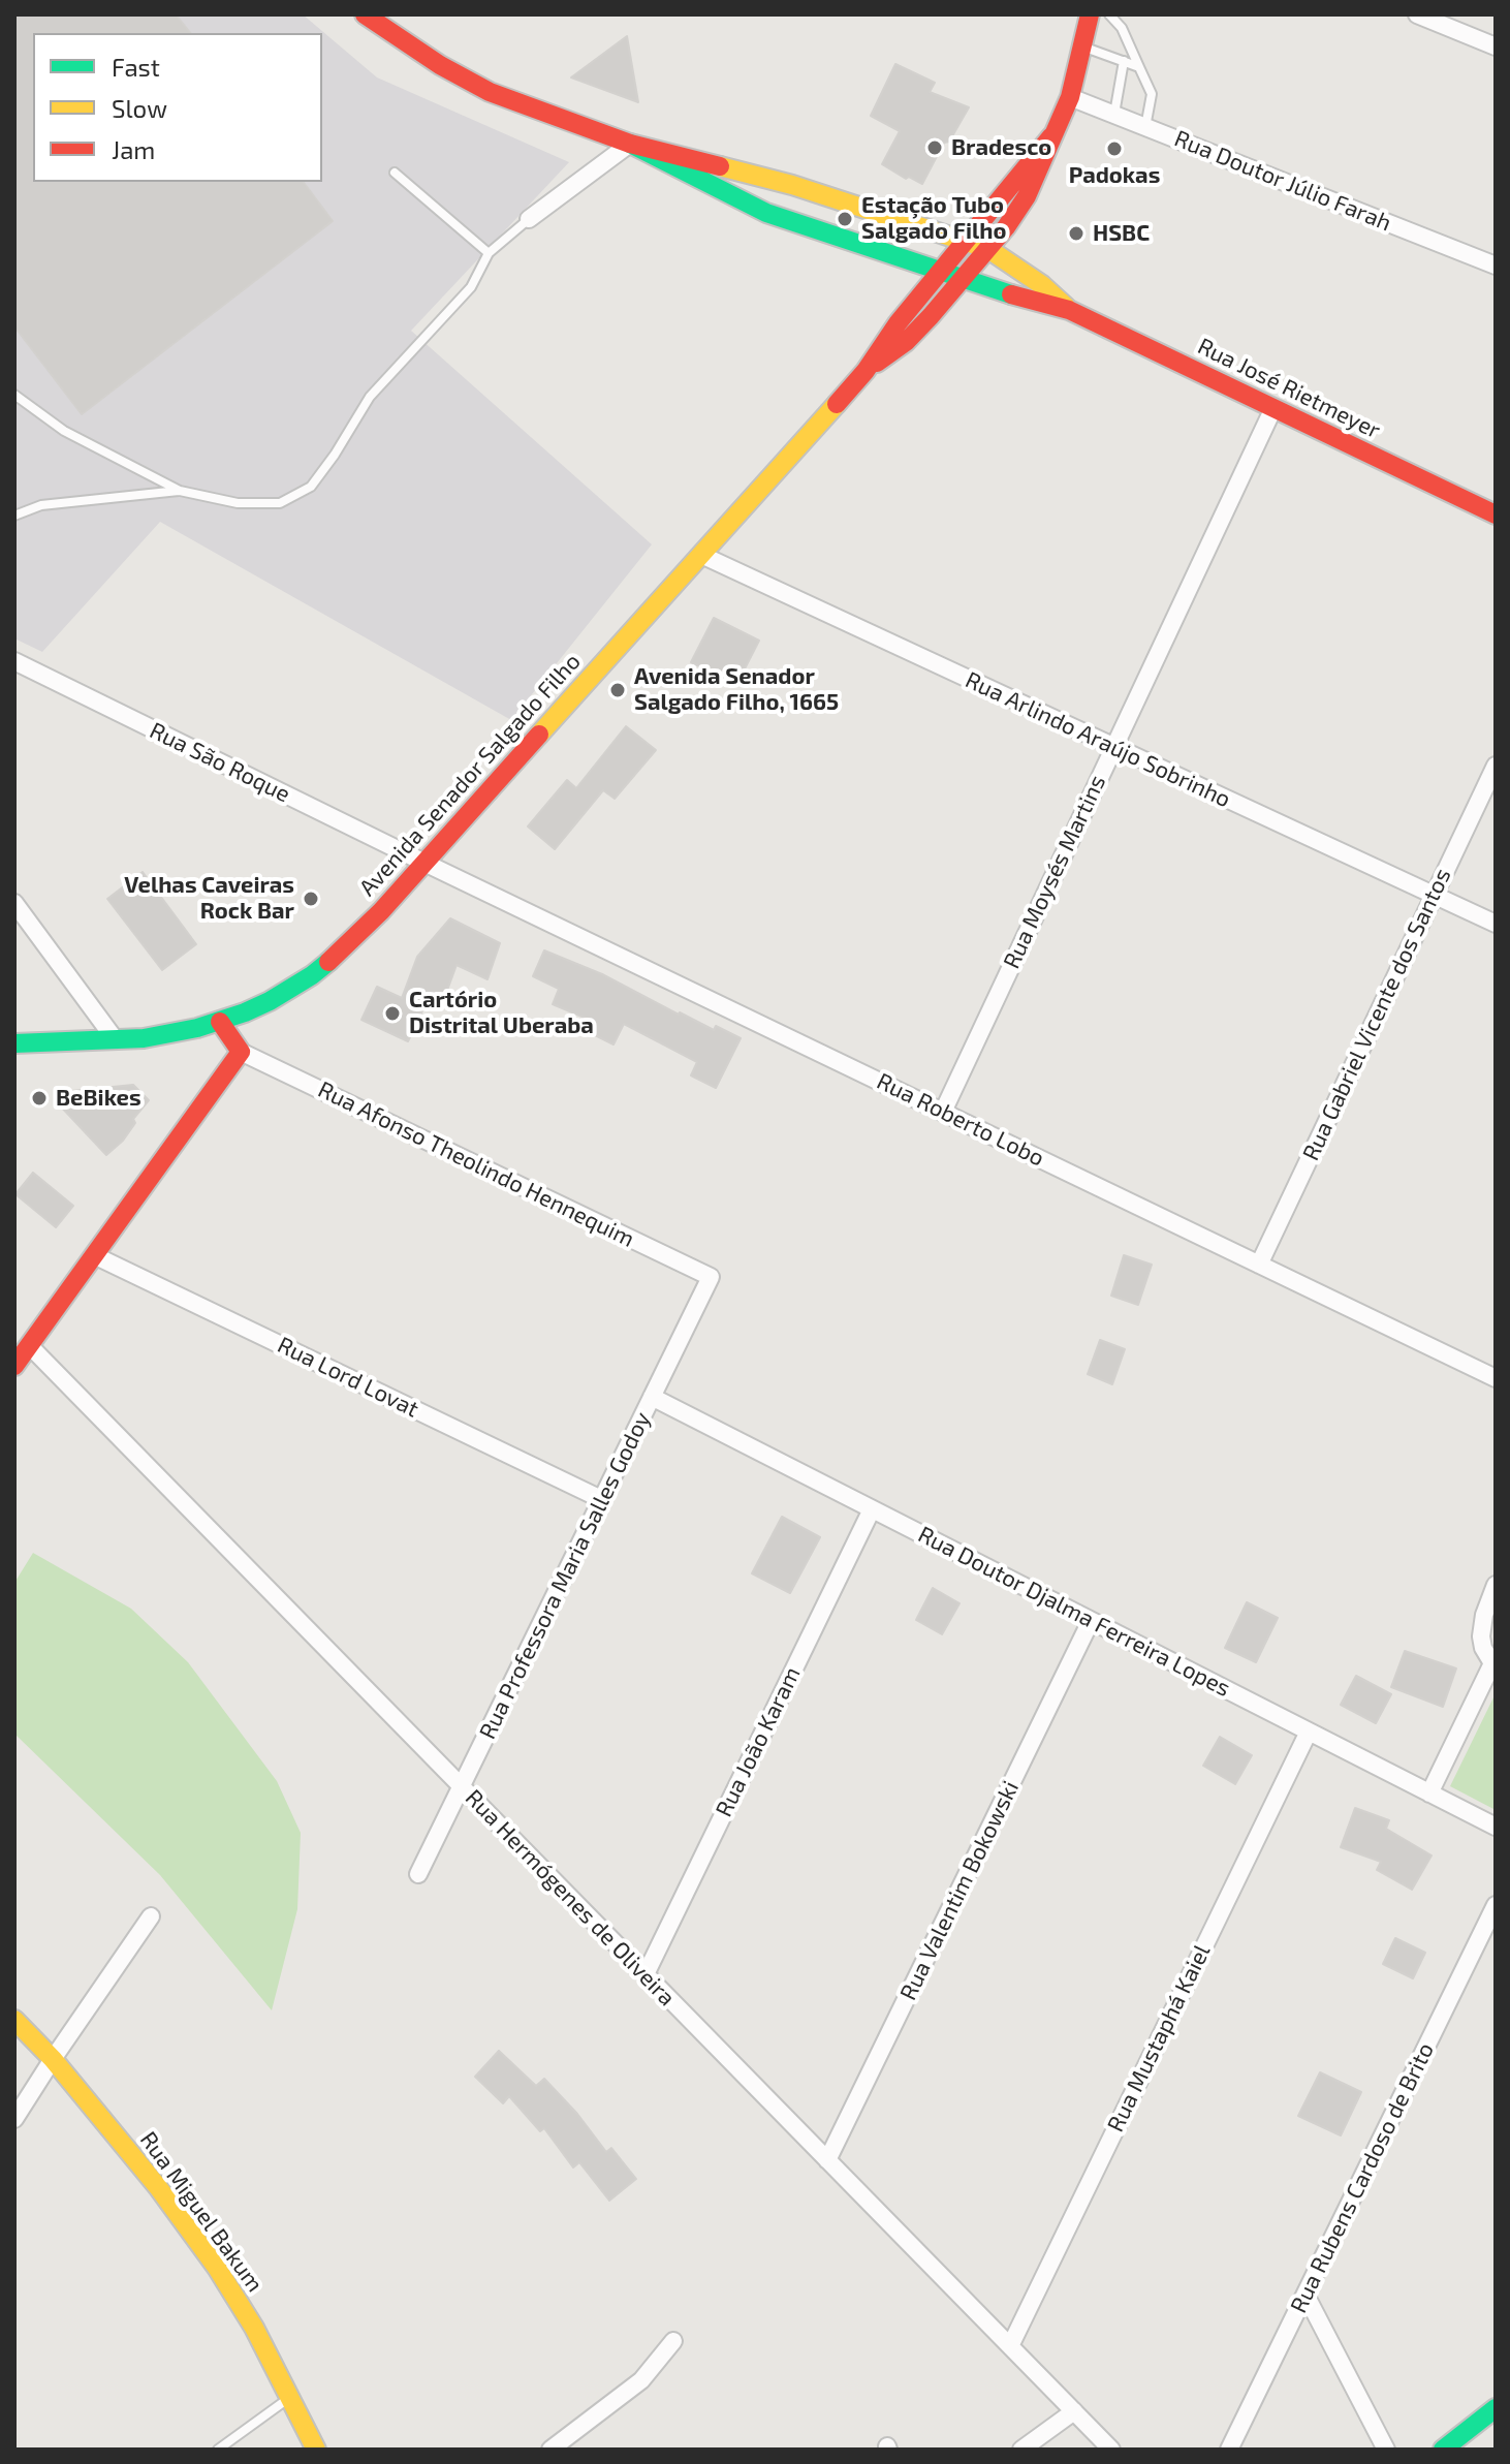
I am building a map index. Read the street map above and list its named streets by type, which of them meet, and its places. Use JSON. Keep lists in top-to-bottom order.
{
  "streets": {
    "main road": ["Rua José Rietmeyer", "Avenida Senador Salgado Filho", "Rua Miguel Bakum"],
    "street": [
      "Rua Doutor Júlio Farah",
      "Rua Arlindo Araújo Sobrinho",
      "Rua São Roque",
      "Rua Moysés Martins",
      "Rua Gabriel Vicente dos Santos",
      "Rua Roberto Lobo",
      "Rua Afonso Theolindo Hennequim",
      "Rua Lord Lovat",
      "Rua Professora Maria Salles Godoy",
      "Rua Doutor Djalma Ferreira Lopes",
      "Rua João Karam",
      "Rua Valentim Bokowski",
      "Rua Hermógenes de Oliveira",
      "Rua Mustaphá Kaiel",
      "Rua Rubens Cardoso de Brito"
    ]
  },
  "crossings": [
    ["Rua Doutor Júlio Farah", "Avenida Senador Salgado Filho"],
    ["Rua José Rietmeyer", "Avenida Senador Salgado Filho"],
    ["Rua José Rietmeyer", "Rua Moysés Martins"],
    ["Rua Arlindo Araújo Sobrinho", "Avenida Senador Salgado Filho"],
    ["Rua Arlindo Araújo Sobrinho", "Rua Moysés Martins"],
    ["Rua Arlindo Araújo Sobrinho", "Rua Gabriel Vicente dos Santos"],
    ["Rua São Roque", "Avenida Senador Salgado Filho"],
    ["Rua São Roque", "Rua Roberto Lobo"],
    ["Avenida Senador Salgado Filho", "Rua Roberto Lobo"],
    ["Rua Moysés Martins", "Rua Roberto Lobo"],
    ["Rua Gabriel Vicente dos Santos", "Rua Roberto Lobo"],
    ["Rua Afonso Theolindo Hennequim", "Rua Professora Maria Salles Godoy"],
    ["Rua Lord Lovat", "Rua Professora Maria Salles Godoy"],
    ["Rua Professora Maria Salles Godoy", "Rua Doutor Djalma Ferreira Lopes"],
    ["Rua Professora Maria Salles Godoy", "Rua Hermógenes de Oliveira"],
    ["Rua Doutor Djalma Ferreira Lopes", "Rua João Karam"],
    ["Rua Doutor Djalma Ferreira Lopes", "Rua Valentim Bokowski"],
    ["Rua Doutor Djalma Ferreira Lopes", "Rua Mustaphá Kaiel"],
    ["Rua João Karam", "Rua Hermógenes de Oliveira"],
    ["Rua Valentim Bokowski", "Rua Hermógenes de Oliveira"],
    ["Rua Hermógenes de Oliveira", "Rua Mustaphá Kaiel"]
  ],
  "places": [
    "Bradesco",
    "Padokas",
    "Estação Tubo Salgado Filho",
    "HSBC",
    "Avenida Senador Salgado Filho, 1665",
    "Velhas Caveiras Rock Bar",
    "Cartório Distrital Uberaba",
    "BeBikes"
  ],
  "legend": ["Fast", "Slow", "Jam"]
}
